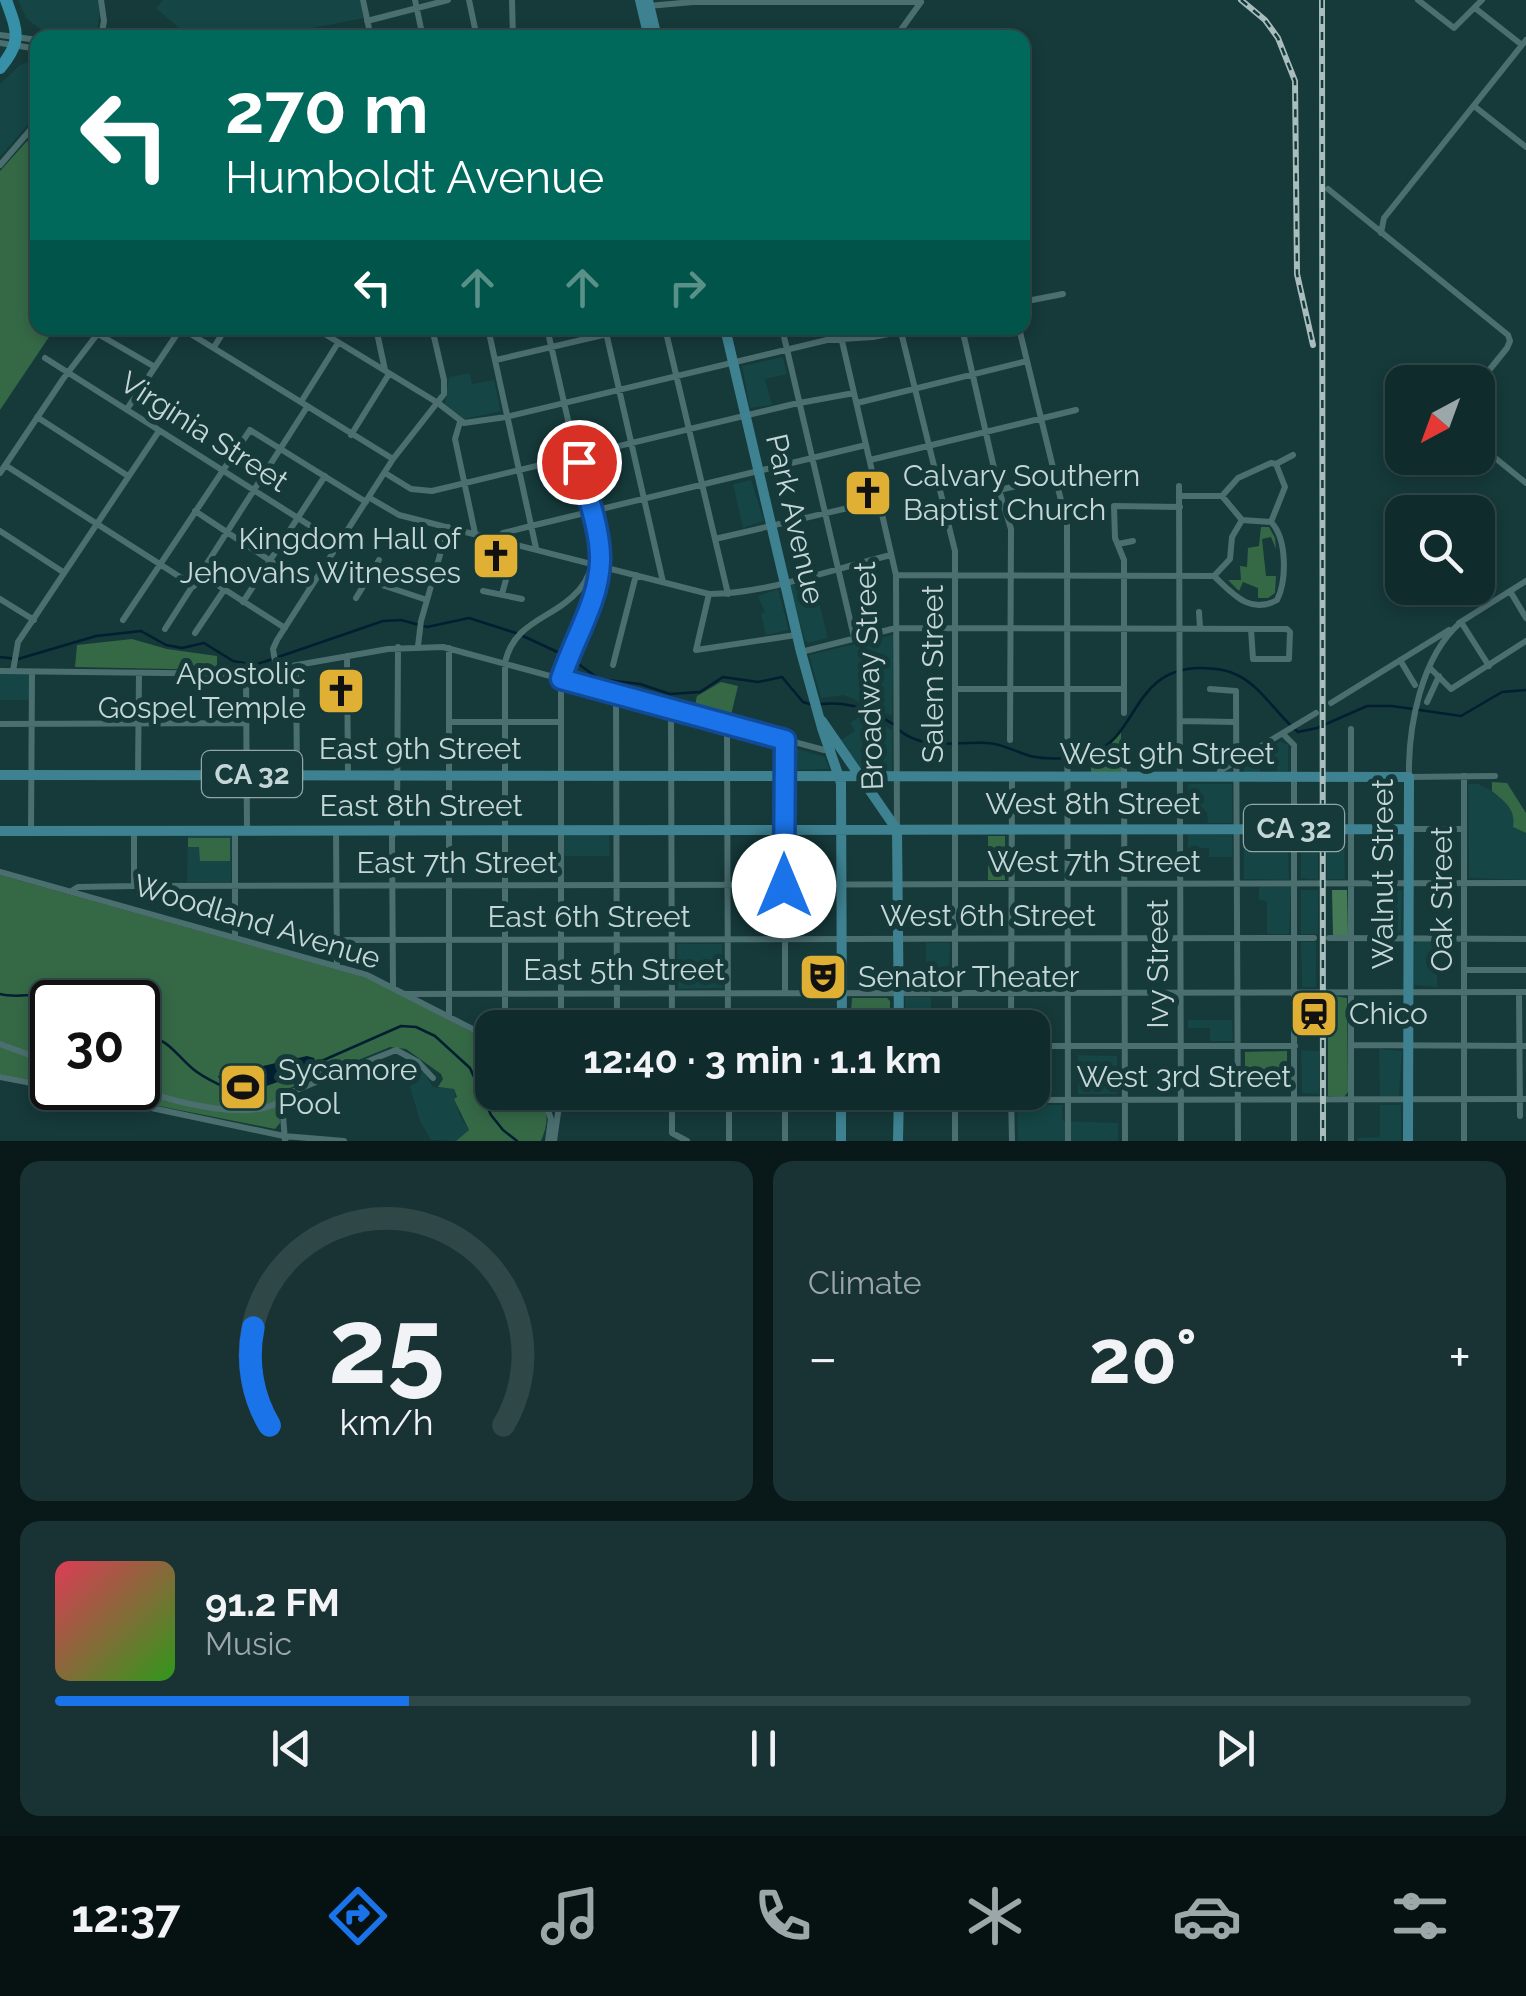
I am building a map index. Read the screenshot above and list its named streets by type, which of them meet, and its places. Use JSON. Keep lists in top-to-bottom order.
{
  "streets": {
    "main road": [
      "Park Avenue",
      "Broadway Street",
      "East 9th Street",
      "West 9th Street",
      "CA 32",
      "West 8th Street",
      "East 8th Street",
      "Walnut Street"
    ],
    "street": [
      "Virginia Street",
      "Salem Street",
      "West 7th Street",
      "East 7th Street",
      "Oak Street",
      "West 6th Street",
      "East 6th Street",
      "Woodland Avenue",
      "Ivy Street",
      "East 5th Street",
      "West 3rd Street"
    ]
  },
  "crossings": [
    ["Salem Street", "West 9th Street"],
    ["Salem Street", "West 8th Street"],
    ["Salem Street", "West 7th Street"],
    ["Salem Street", "West 6th Street"],
    ["Salem Street", "East 5th Street"],
    ["Broadway Street", "West 9th Street"],
    ["Broadway Street", "West 8th Street"],
    ["Broadway Street", "West 7th Street"],
    ["Broadway Street", "West 6th Street"],
    ["Broadway Street", "East 5th Street"],
    ["East 9th Street", "West 9th Street"],
    ["West 9th Street", "Walnut Street"],
    ["West 9th Street", "Oak Street"],
    ["West 9th Street", "Ivy Street"],
    ["West 8th Street", "East 8th Street"],
    ["West 8th Street", "Walnut Street"],
    ["West 8th Street", "Oak Street"],
    ["West 8th Street", "Ivy Street"],
    ["West 7th Street", "East 7th Street"],
    ["West 7th Street", "Walnut Street"],
    ["West 7th Street", "Oak Street"],
    ["West 7th Street", "Ivy Street"],
    ["East 7th Street", "Woodland Avenue"],
    ["Walnut Street", "East 5th Street"],
    ["Walnut Street", "West 3rd Street"],
    ["Oak Street", "East 5th Street"],
    ["Oak Street", "West 3rd Street"],
    ["West 6th Street", "East 6th Street"],
    ["West 6th Street", "Ivy Street"],
    ["Woodland Avenue", "East 5th Street"],
    ["Ivy Street", "East 5th Street"],
    ["Ivy Street", "West 3rd Street"]
  ],
  "places": {
    "church": ["Calvary Southern Baptist Church", "Kingdom Hall of Jehovahs Witnesses", "Apostolic Gospel Temple"],
    "theatre": ["Senator Theater"],
    "station": ["Chico"],
    "sports": ["Sycamore Pool"]
  },
  "north": "bottom left",
  "page": {
    "turn": ["270 m", "Humboldt Avenue"],
    "limit": "30",
    "trip": "12:40 · 3 min · 1.1 km",
    "tile": "Climate",
    "heat": ["−", "20°", "+"],
    "song": ["91.2 FM", "Music"],
    "tabs": "12:37",
    "gauge": ["25", "km/h"]
  }
}
